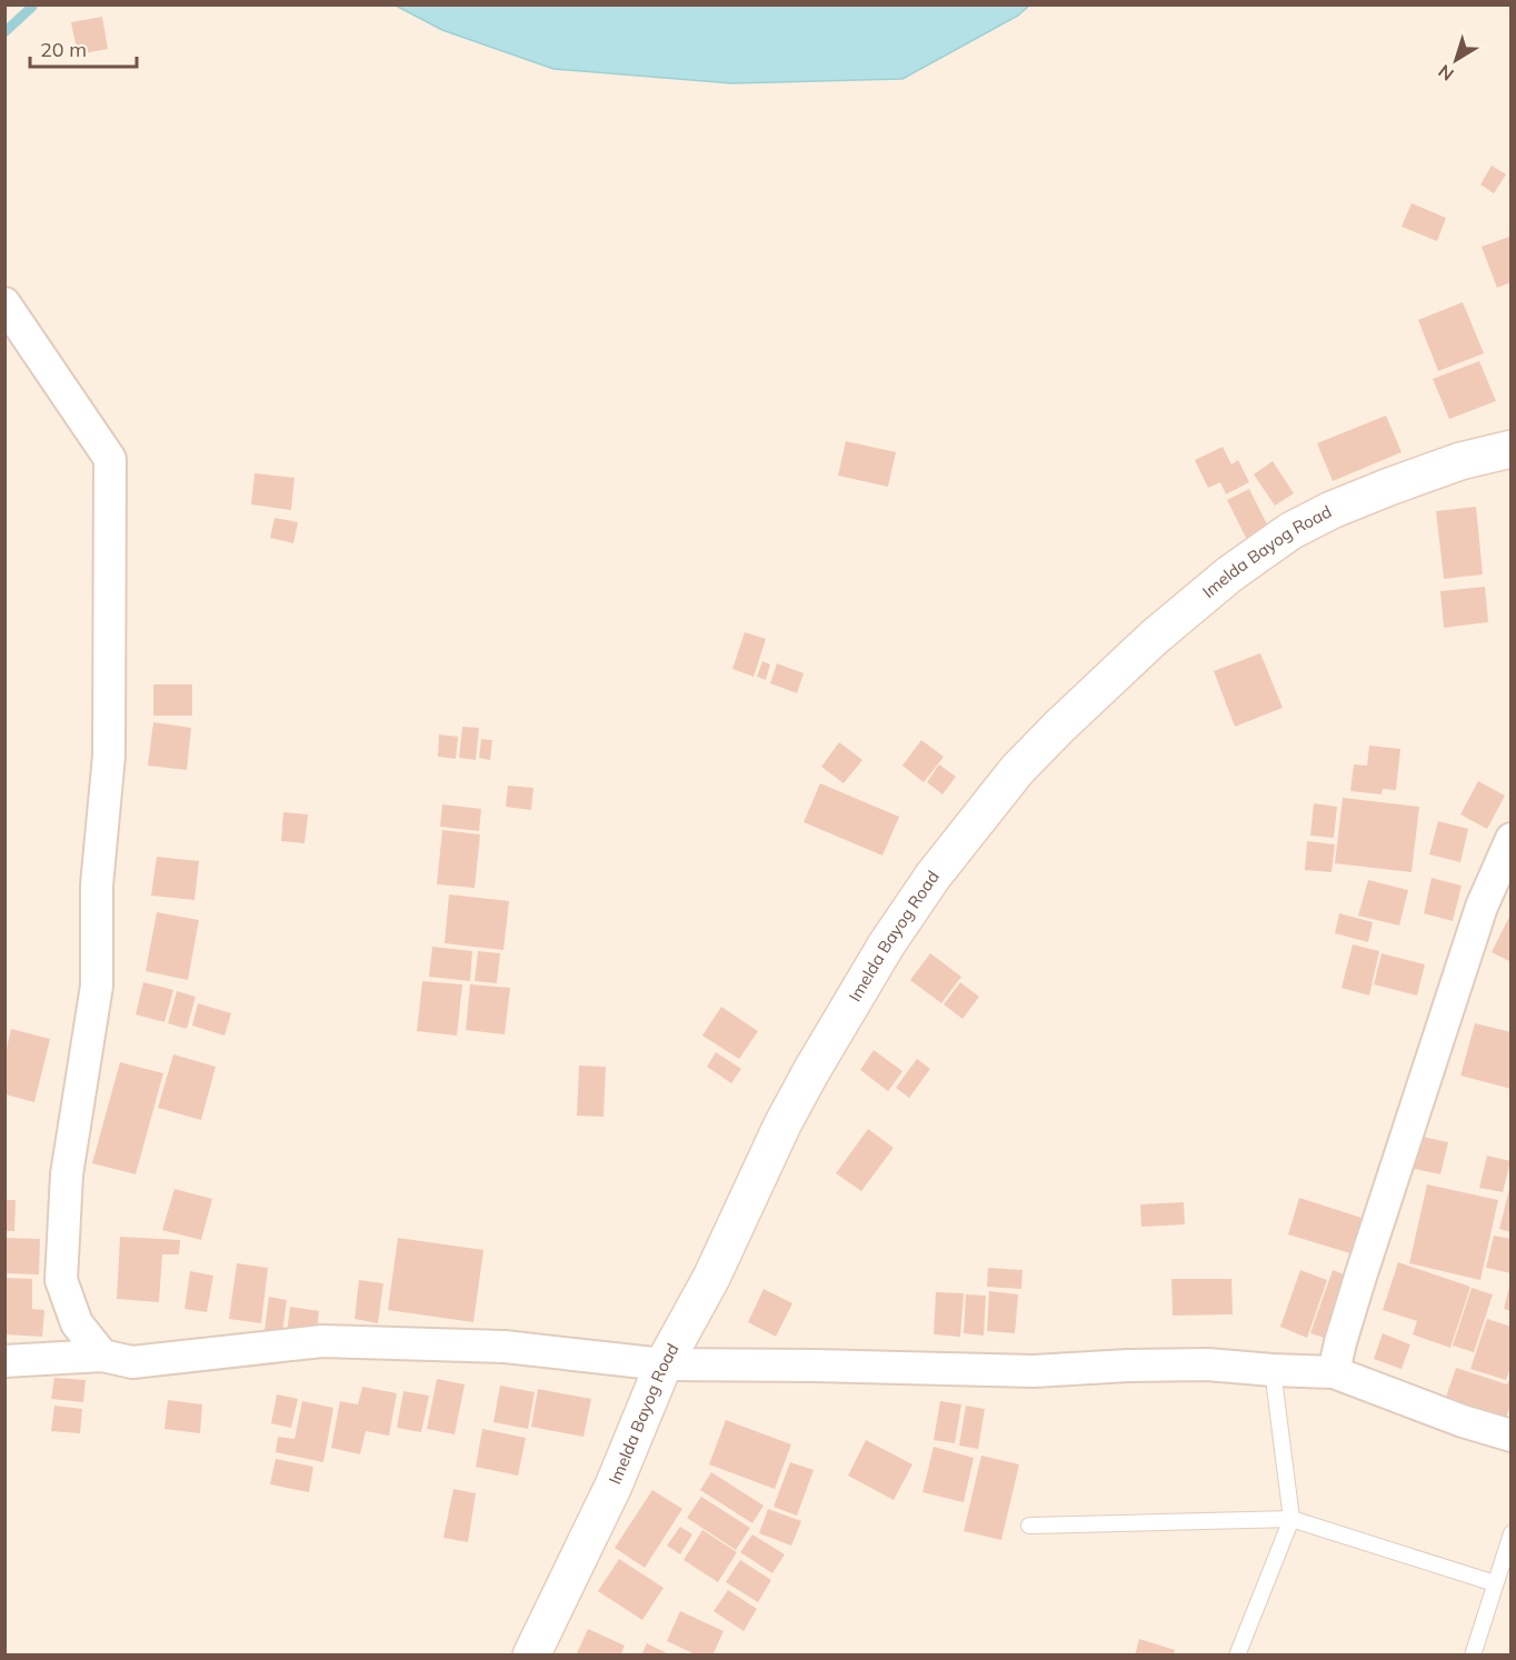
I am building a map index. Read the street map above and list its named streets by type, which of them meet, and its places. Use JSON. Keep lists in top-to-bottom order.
{
  "streets": {
    "main road": ["Imelda Bayog Road"]
  },
  "scale_bar": "20 m",
  "north": "bottom left"
}
